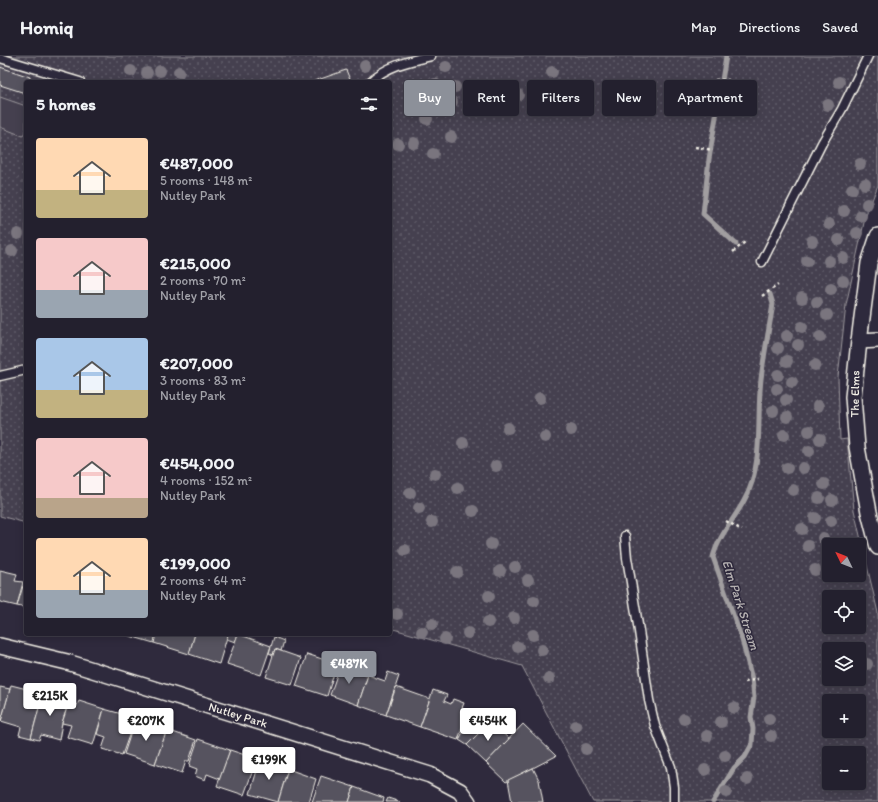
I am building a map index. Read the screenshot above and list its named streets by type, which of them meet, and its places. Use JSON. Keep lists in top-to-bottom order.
{
  "streets": {
    "street": ["The Elms", "Nutley Park"]
  },
  "water": ["Elm Park Stream"],
  "north": "top left",
  "page": {
    "header": "Homiq",
    "nav": ["Map", "Directions", "Saved"],
    "chip": [
      "Buy",
      "Rent",
      "Filters",
      "New",
      "Apartment"
    ],
    "heading": "5 homes",
    "list": [
      {
        "name": "€487,000",
        "note": "5 rooms · 148 m² · Nutley Park"
      },
      {
        "name": "€215,000",
        "note": "2 rooms · 70 m² · Nutley Park"
      },
      {
        "name": "€207,000",
        "note": "3 rooms · 83 m² · Nutley Park"
      },
      {
        "name": "€454,000",
        "note": "4 rooms · 152 m² · Nutley Park"
      },
      {
        "name": "€199,000",
        "note": "2 rooms · 64 m² · Nutley Park"
      }
    ],
    "map_buttons": ["+", "−"],
    "price": [
      "€487K",
      "€215K",
      "€207K",
      "€454K",
      "€199K"
    ]
  }
}
